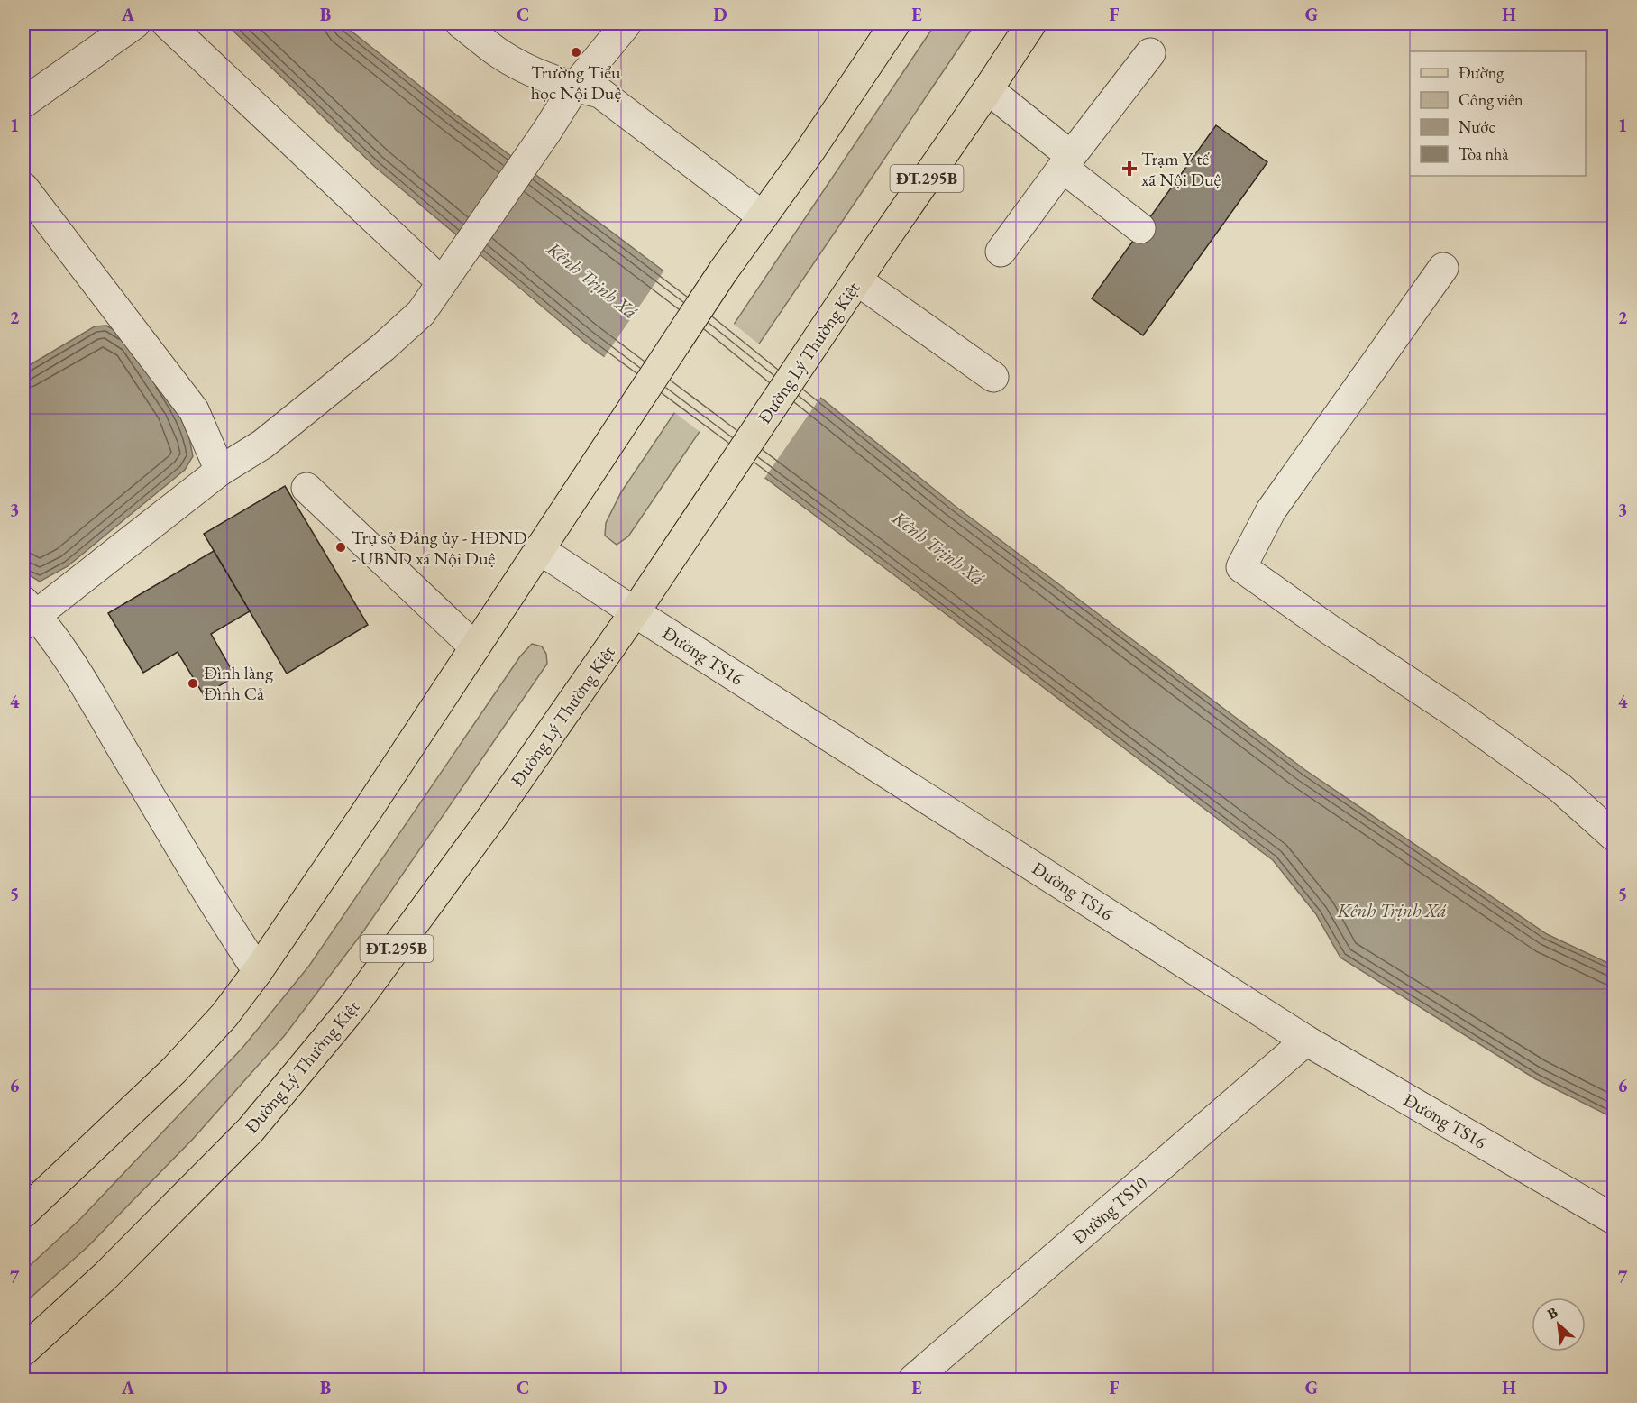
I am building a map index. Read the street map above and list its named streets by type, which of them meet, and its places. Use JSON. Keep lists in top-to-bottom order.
{
  "streets": {
    "main road": ["ĐT.295B", "Đường Lý Thường Kiệt"],
    "street": ["Đường TS16", "Đường TS10"]
  },
  "crossings": [
    ["Đường Lý Thường Kiệt", "Đường TS16"],
    ["Đường TS16", "Đường TS10"]
  ],
  "water": ["Kênh Trịnh Xá"],
  "places": {
    "other": ["Trường Tiểu học Nội Duệ", "Trụ sở Đảng ủy - HĐND - UBND xã Nội Duệ", "Đình làng Đình Cả"],
    "health": ["Trạm Y tế xã Nội Duệ"]
  },
  "legend": [
    "Đường",
    "Công viên",
    "Nước",
    "Tòa nhà"
  ],
  "north": "top left",
  "grid": {
    "columns": [
      "A",
      "B",
      "C",
      "D",
      "E",
      "F",
      "G",
      "H"
    ],
    "rows": [
      "1",
      "2",
      "3",
      "4",
      "5",
      "6",
      "7"
    ]
  }
}
